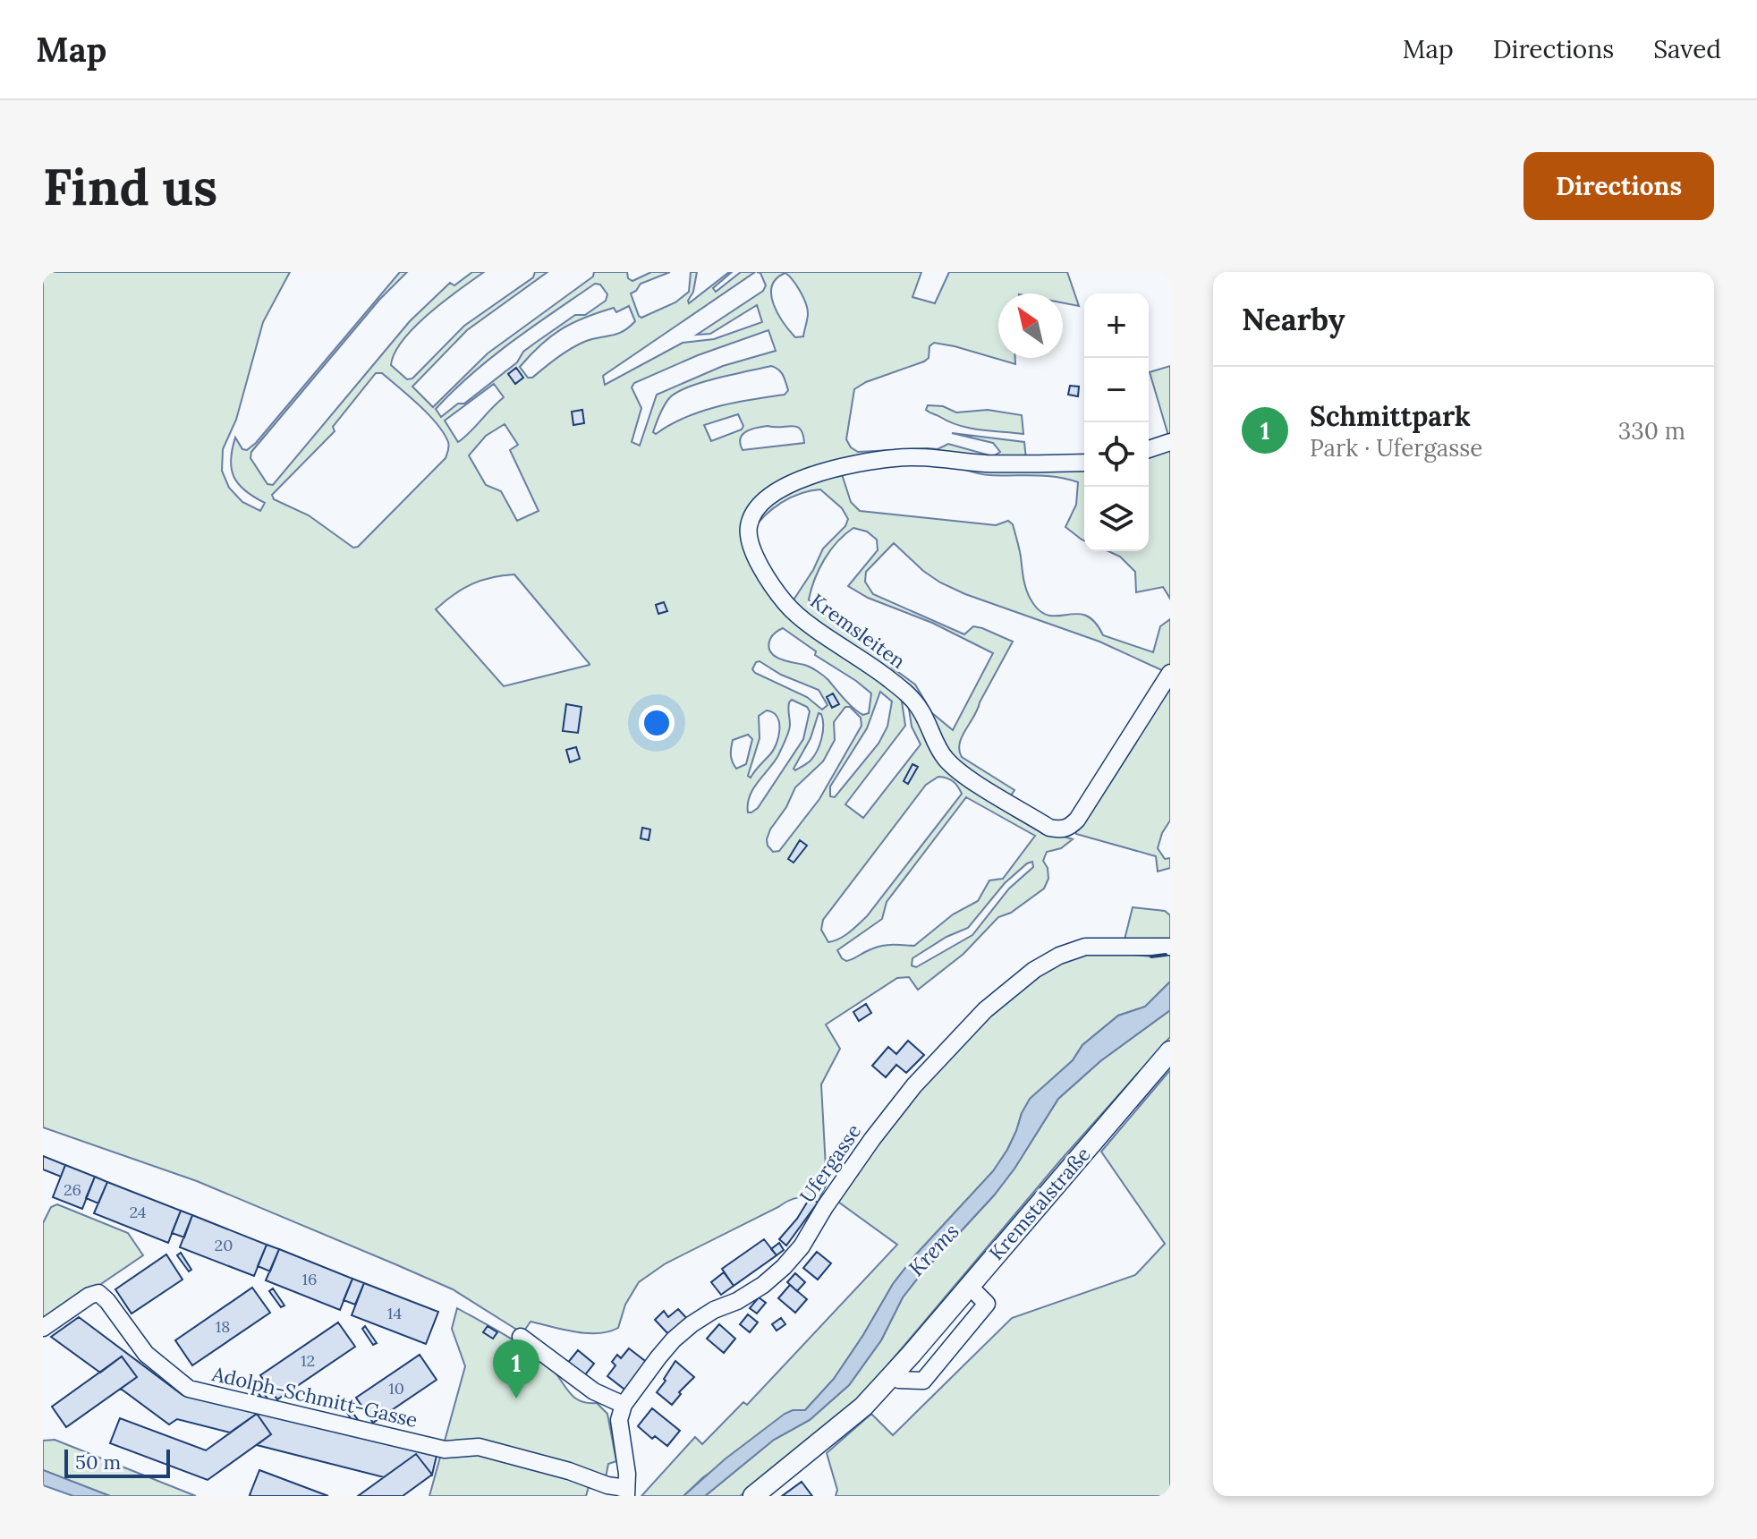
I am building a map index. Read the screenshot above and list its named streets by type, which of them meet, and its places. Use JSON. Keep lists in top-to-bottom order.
{
  "streets": {
    "main road": ["Kremstalstraße"],
    "street": ["Kremsleiten", "Ufergasse", "Adolph-Schmitt-Gasse"]
  },
  "water": ["Krems"],
  "house_numbers": [
    "26",
    "24",
    "20",
    "16",
    "14",
    "18",
    "12",
    "10"
  ],
  "scale_bar": "50 m",
  "north": "top left",
  "page": {
    "header": "Map",
    "nav": ["Map", "Directions", "Saved"],
    "buttons": "Directions",
    "title": "Find us",
    "heading": "Nearby",
    "map_buttons": ["+", "−"],
    "list": [
      {
        "mark": "1",
        "name": "Schmittpark",
        "note": "Park · Ufergasse",
        "value": "330 m"
      }
    ],
    "pins": "1",
    "scale": "50 m"
  }
}
